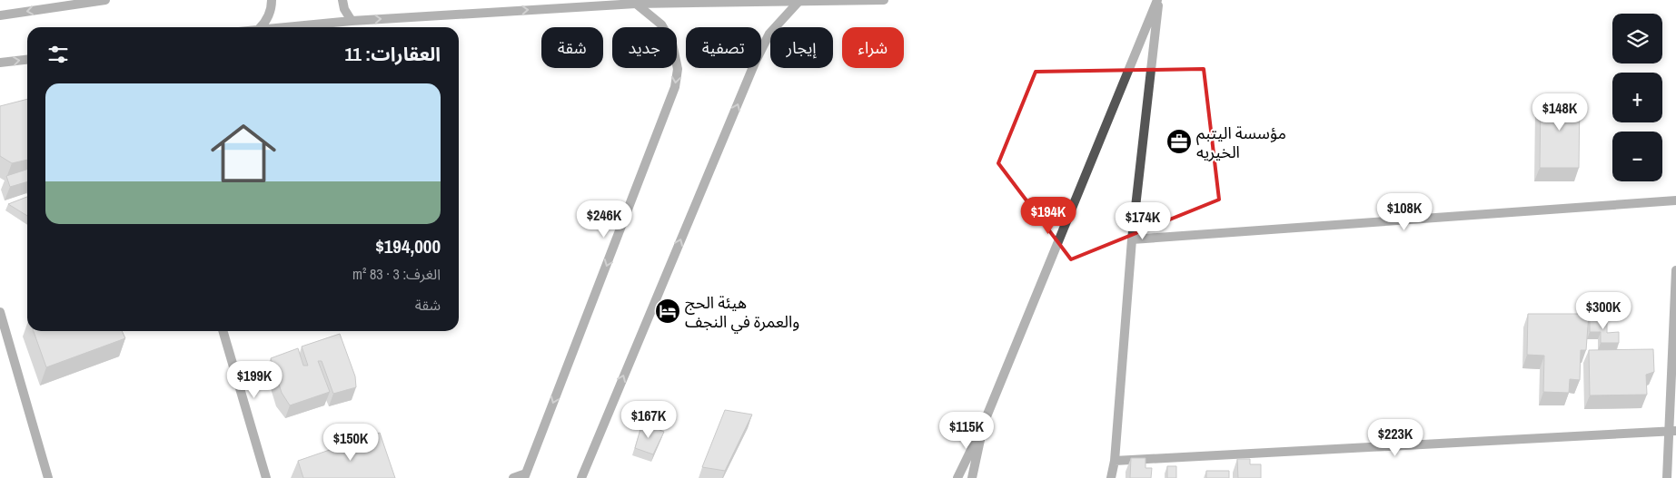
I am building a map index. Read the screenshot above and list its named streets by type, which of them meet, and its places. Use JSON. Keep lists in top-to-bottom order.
{
  "places": {
    "office": ["مؤسسة اليتبم الخيريه"],
    "hotel": ["هيئة الحج والعمرة في النجف"]
  },
  "page": {
    "map_buttons": ["+", "−"],
    "chip": [
      "شراء",
      "إيجار",
      "تصفية",
      "جديد",
      "شقة"
    ],
    "heading": "العقارات: 11",
    "list": [
      {
        "name": "$194,000",
        "note": "الغرف: 3 · 83 m² · شقة"
      }
    ],
    "price": [
      "$148K",
      "$108K",
      "$194K",
      "$246K",
      "$174K",
      "$300K",
      "$199K",
      "$167K",
      "$115K",
      "$223K",
      "$150K"
    ]
  }
}
